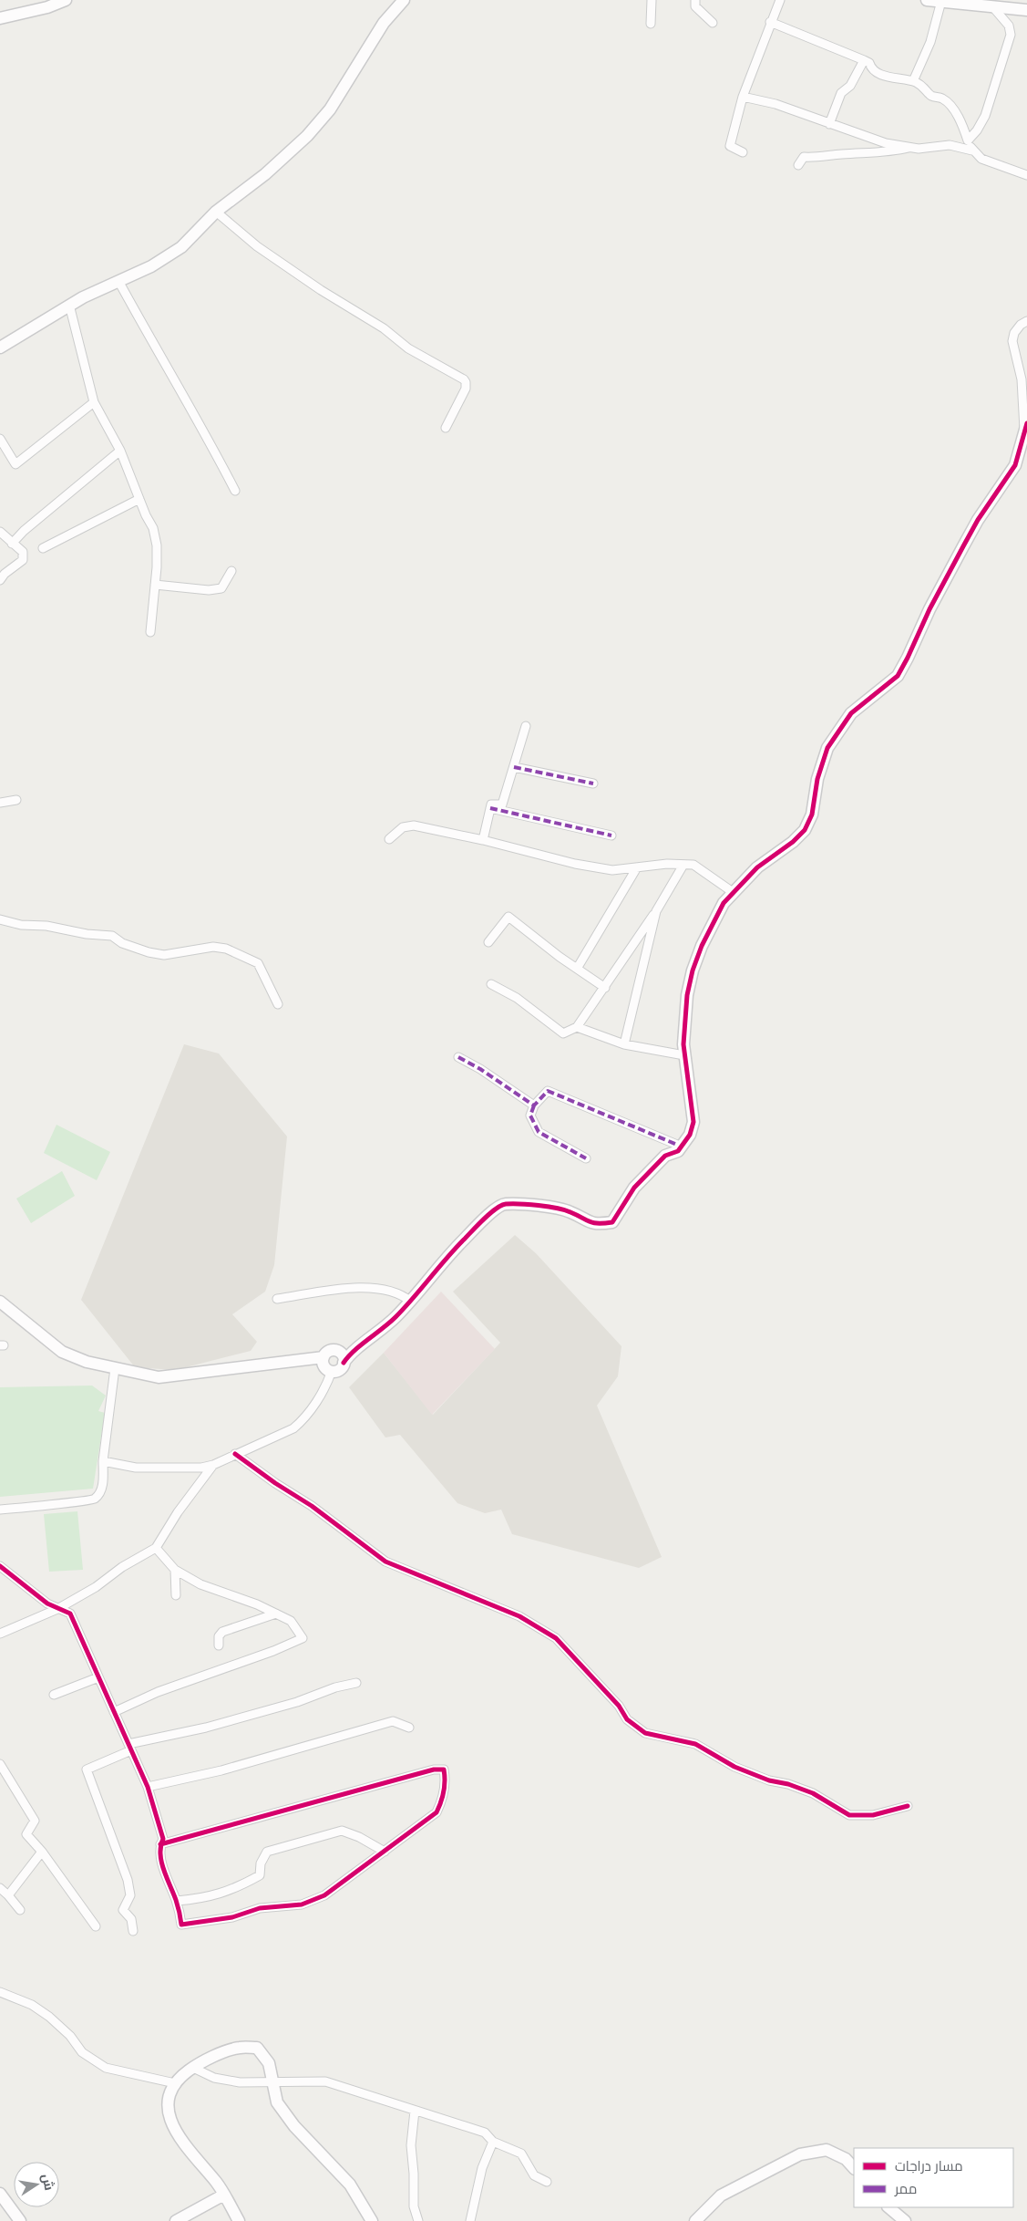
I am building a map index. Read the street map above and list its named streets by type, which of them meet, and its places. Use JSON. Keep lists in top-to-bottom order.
{
  "legend": ["مسار دراجات", "ممر"],
  "north": "right"
}
